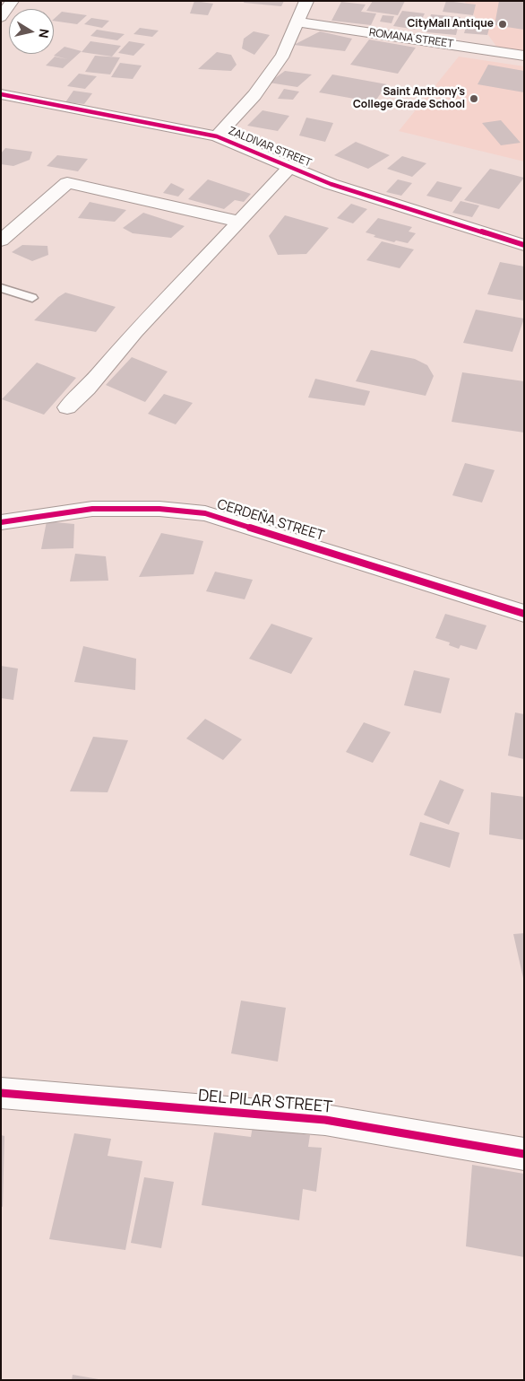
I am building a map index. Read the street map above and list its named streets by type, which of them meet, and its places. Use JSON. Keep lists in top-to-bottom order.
{
  "streets": {
    "street": [
      "ROMANA STREET",
      "ZALDIVAR STREET",
      "CERDEÑA STREET",
      "DEL PILAR STREET"
    ]
  },
  "places": ["CityMall Antique", "Saint Anthony's College Grade School"],
  "north": "right"
}
